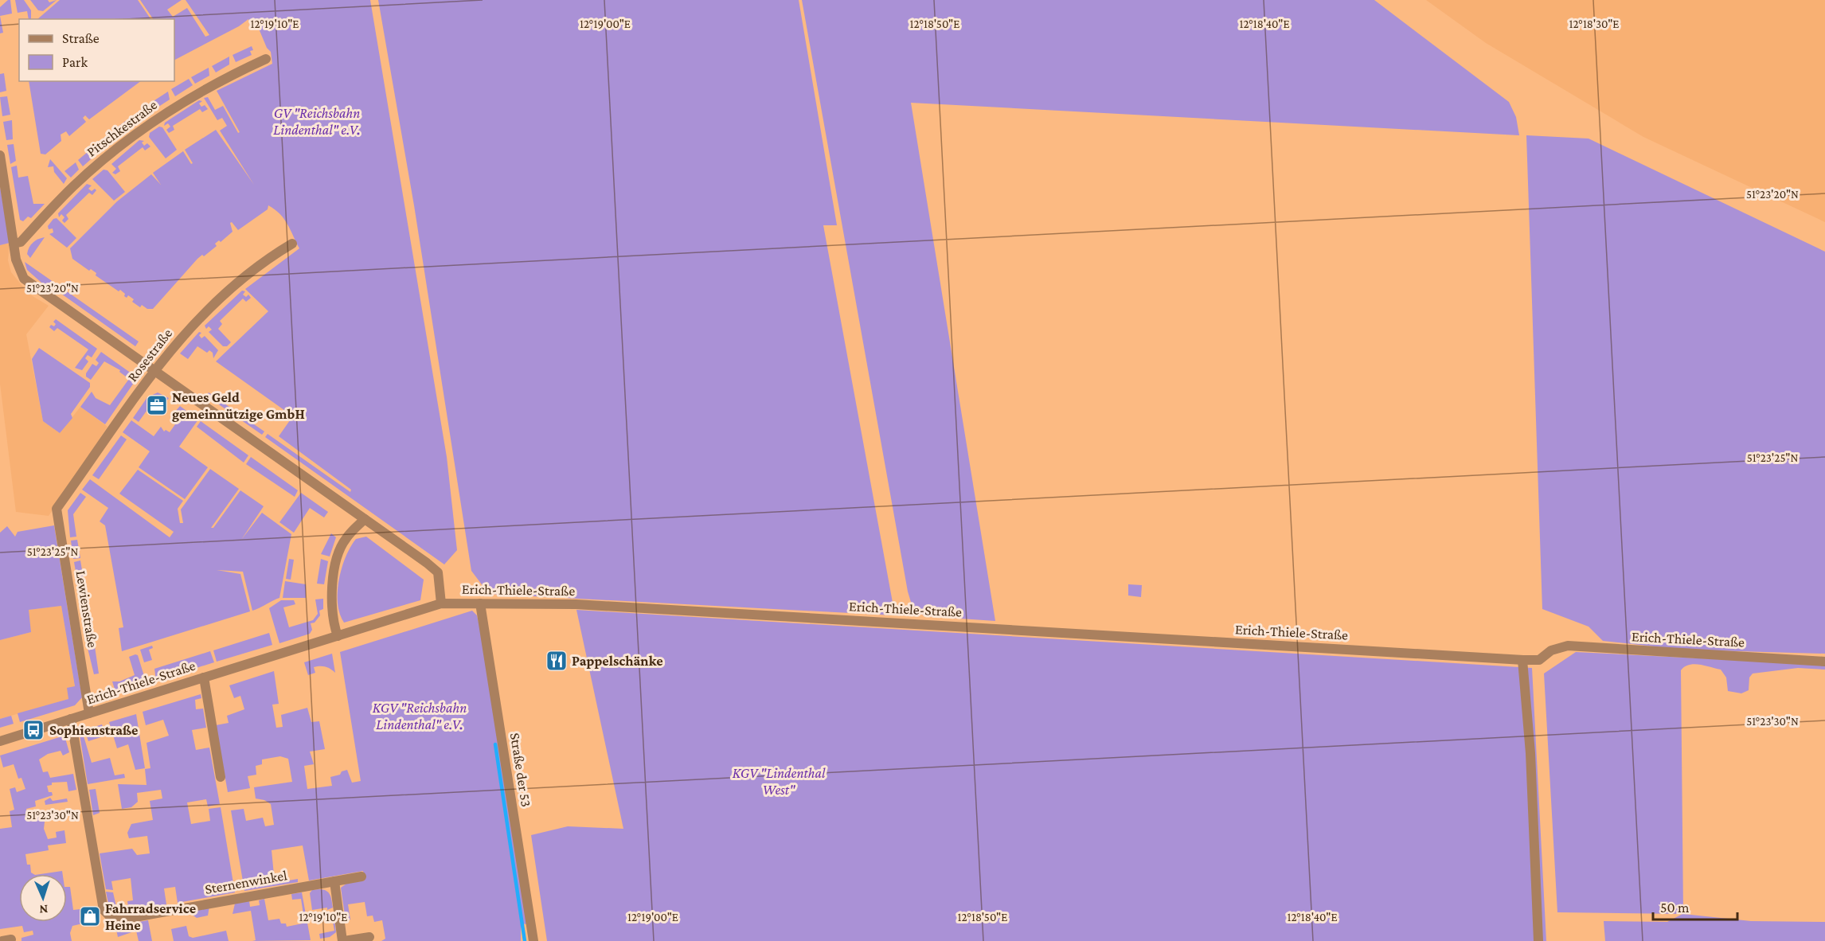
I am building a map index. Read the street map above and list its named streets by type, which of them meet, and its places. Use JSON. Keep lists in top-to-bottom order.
{
  "streets": {
    "street": [
      "Pitschkestraße",
      "Rosestraße",
      "Erich-Thiele-Straße",
      "Lewienstraße",
      "Straße der 53",
      "Sternenwinkel"
    ]
  },
  "crossings": [
    ["Rosestraße", "Lewienstraße"],
    ["Erich-Thiele-Straße", "Lewienstraße"],
    ["Erich-Thiele-Straße", "Straße der 53"],
    ["Erich-Thiele-Straße", "Sternenwinkel"]
  ],
  "parks": ["GV \"Reichsbahn Lindenthal\" e.V.", "KGV \"Reichsbahn Lindenthal\" e.V.", "KGV \"Lindenthal West\""],
  "places": {
    "office": ["Neues Geld gemeinnützige GmbH"],
    "restaurant": ["Pappelschänke"],
    "bus stop": ["Sophienstraße"],
    "shop": ["Fahrradservice Heine"]
  },
  "legend": ["Straße", "Park"],
  "scale_bar": "50 m",
  "north": "bottom",
  "coordinates": [
    "12°19'10\"E",
    "12°19'00\"E",
    "12°18'40\"E",
    "12°18'30\"E",
    "12°18'50\"E",
    "51°23'20\"N",
    "51°23'25\"N",
    "51°23'30\"N"
  ]
}
